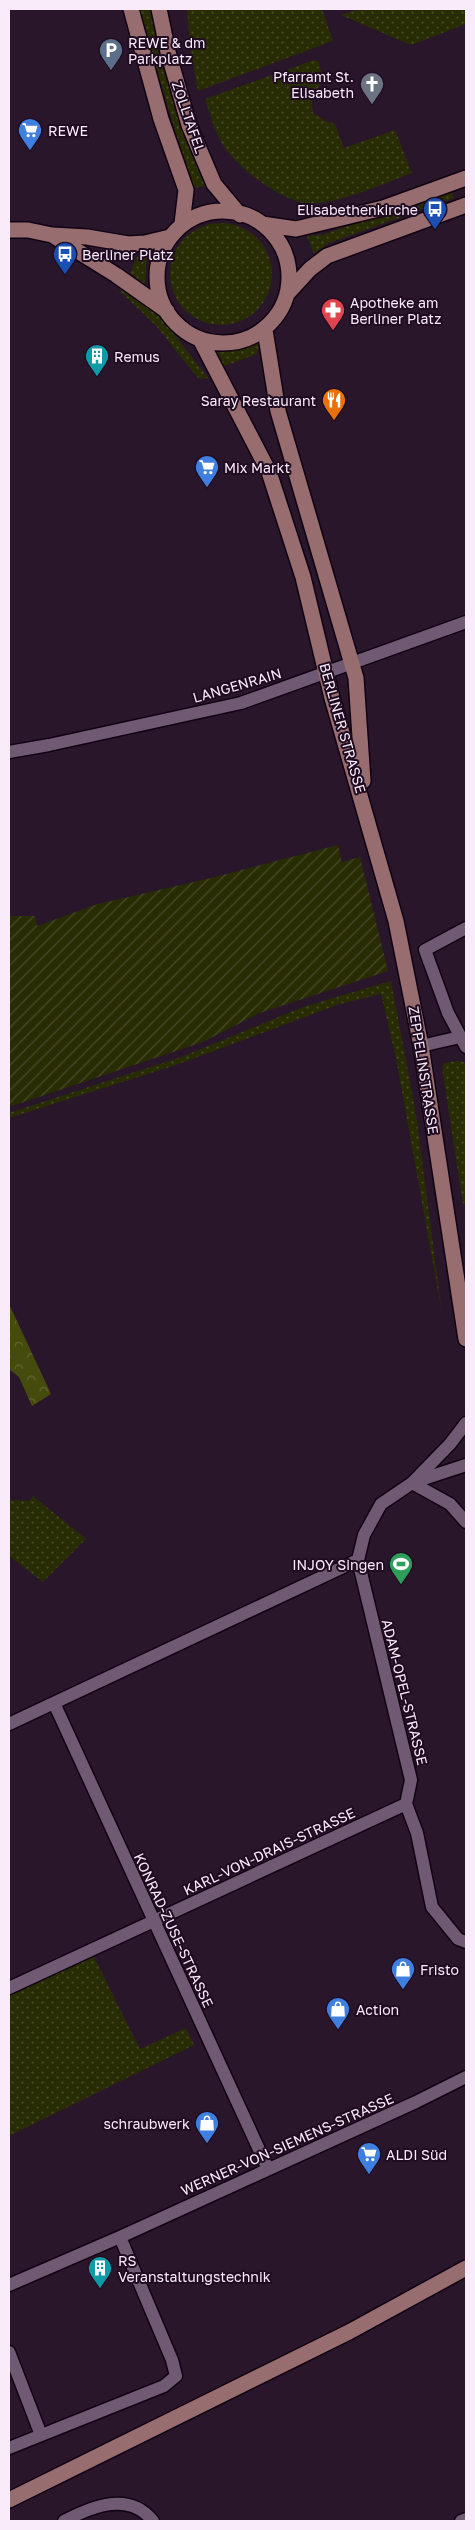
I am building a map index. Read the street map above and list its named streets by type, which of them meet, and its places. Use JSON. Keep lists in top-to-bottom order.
{
  "streets": {
    "street": [
      "ZOLLTAFEL",
      "LANGENRAIN",
      "BERLINER STRASSE",
      "ZEPPELINSTRASSE",
      "ADAM-OPEL-STRASSE",
      "KARL-VON-DRAIS-STRASSE",
      "KONRAD-ZUSE-STRASSE",
      "WERNER-VON-SIEMENS-STRASSE"
    ]
  },
  "crossings": [
    ["ZOLLTAFEL", "BERLINER STRASSE"],
    ["LANGENRAIN", "BERLINER STRASSE"],
    ["BERLINER STRASSE", "ZEPPELINSTRASSE"],
    ["ADAM-OPEL-STRASSE", "KARL-VON-DRAIS-STRASSE"],
    ["KARL-VON-DRAIS-STRASSE", "KONRAD-ZUSE-STRASSE"],
    ["KONRAD-ZUSE-STRASSE", "WERNER-VON-SIEMENS-STRASSE"]
  ],
  "places": {
    "parking": ["REWE & dm Parkplatz"],
    "church": ["Pfarramt St. Elisabeth"],
    "supermarket": ["REWE", "Mix Markt", "ALDI Süd"],
    "bus stop": ["Elisabethenkirche", "Berliner Platz"],
    "pharmacy": ["Apotheke am Berliner Platz"],
    "building": ["Remus", "RS Veranstaltungstechnik"],
    "restaurant": ["Saray Restaurant"],
    "sports": ["INJOY Singen"],
    "shop": ["Fristo", "Action", "schraubwerk"]
  }
}
